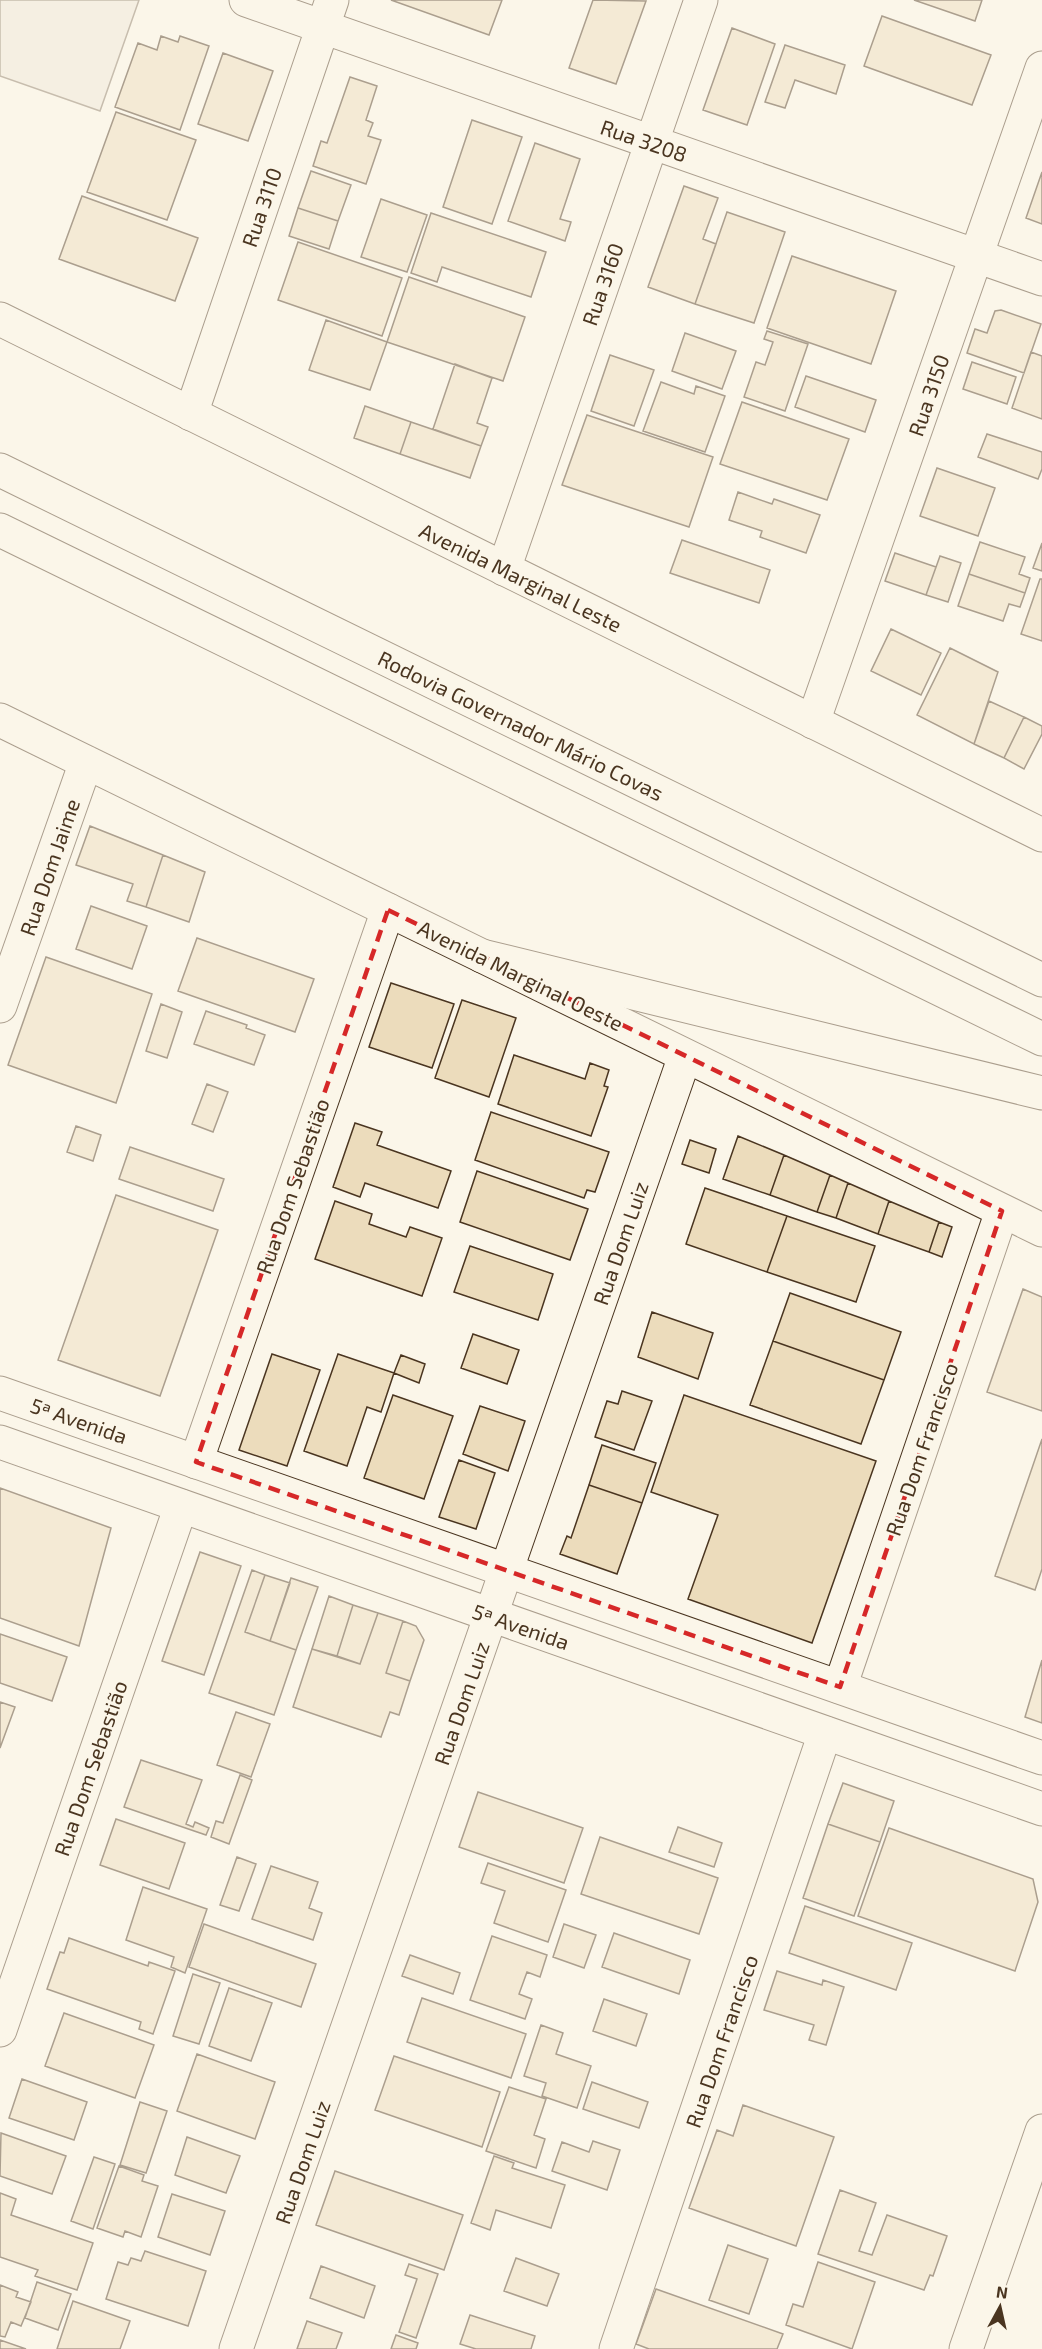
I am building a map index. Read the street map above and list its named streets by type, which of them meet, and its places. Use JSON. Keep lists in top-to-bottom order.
{
  "streets": {
    "main road": [
      "Rua 3208",
      "Rua 3110",
      "Rua 3160",
      "Rua 3150",
      "Avenida Marginal Leste",
      "Rodovia Governador Mário Covas",
      "Rua Dom Jaime",
      "Avenida Marginal Oeste",
      "Rua Dom Sebastião",
      "Rua Dom Luiz",
      "5ª Avenida",
      "Rua Dom Francisco"
    ]
  },
  "crossings": [
    ["Rua 3208", "Rua 3110"],
    ["Rua 3208", "Rua 3160"],
    ["Rua 3208", "Rua 3150"],
    ["Rua 3110", "Avenida Marginal Leste"],
    ["Rua 3160", "Avenida Marginal Leste"],
    ["Rua 3150", "Avenida Marginal Leste"],
    ["Rua Dom Jaime", "Avenida Marginal Oeste"],
    ["Avenida Marginal Oeste", "Rua Dom Sebastião"],
    ["Avenida Marginal Oeste", "Rua Dom Luiz"],
    ["Avenida Marginal Oeste", "Rua Dom Francisco"],
    ["Rua Dom Sebastião", "5ª Avenida"],
    ["Rua Dom Luiz", "5ª Avenida"],
    ["5ª Avenida", "Rua Dom Francisco"]
  ],
  "north": "top"
}
